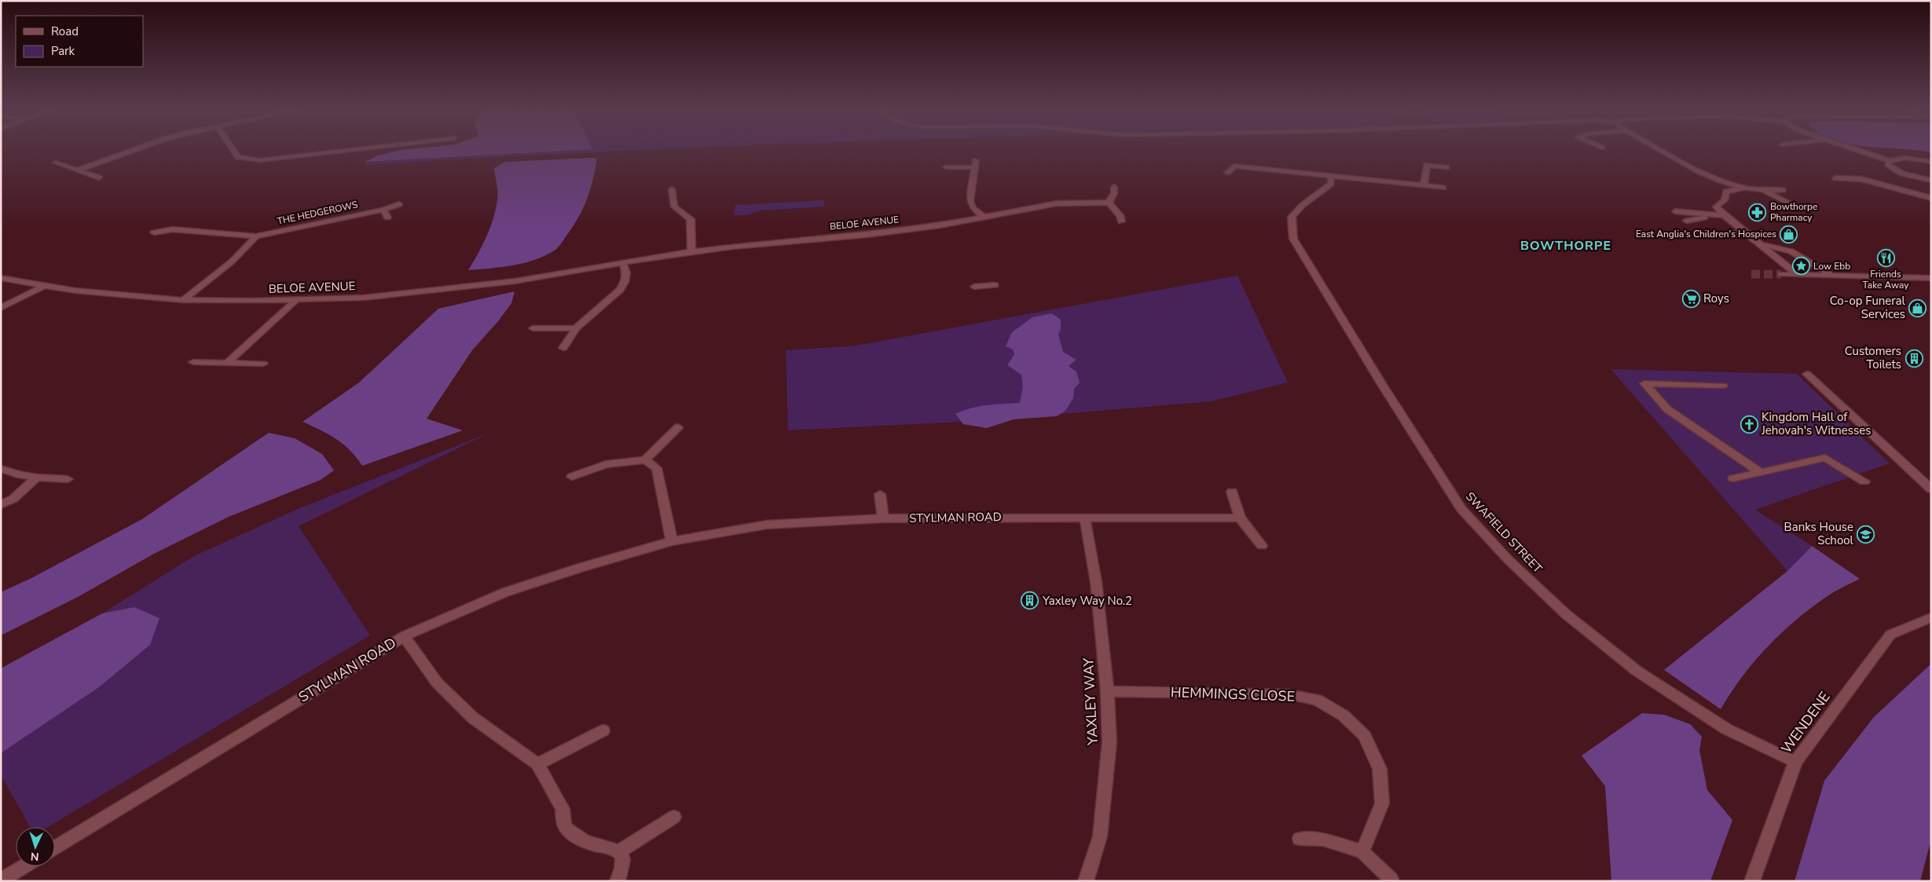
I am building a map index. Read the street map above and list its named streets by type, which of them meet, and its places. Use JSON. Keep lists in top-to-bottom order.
{
  "streets": {
    "street": [
      "THE HEDGEROWS",
      "BELOE AVENUE",
      "STYLMAN ROAD",
      "SWAFIELD STREET",
      "HEMMINGS CLOSE",
      "YAXLEY WAY",
      "WENDENE"
    ]
  },
  "crossings": [
    ["STYLMAN ROAD", "YAXLEY WAY"],
    ["SWAFIELD STREET", "WENDENE"],
    ["HEMMINGS CLOSE", "YAXLEY WAY"]
  ],
  "districts": ["BOWTHORPE"],
  "places": {
    "pharmacy": ["Bowthorpe Pharmacy"],
    "shop": ["East Anglia's Children's Hospices", "Co-op Funeral Services"],
    "restaurant": ["Friends Take Away"],
    "place": ["Low Ebb"],
    "supermarket": ["Roys"],
    "building": ["Customers Toilets", "Yaxley Way No.2"],
    "church": ["Kingdom Hall of Jehovah's Witnesses"],
    "school or university": ["Banks House School"]
  },
  "legend": ["Road", "Park"],
  "north": "bottom"
}
